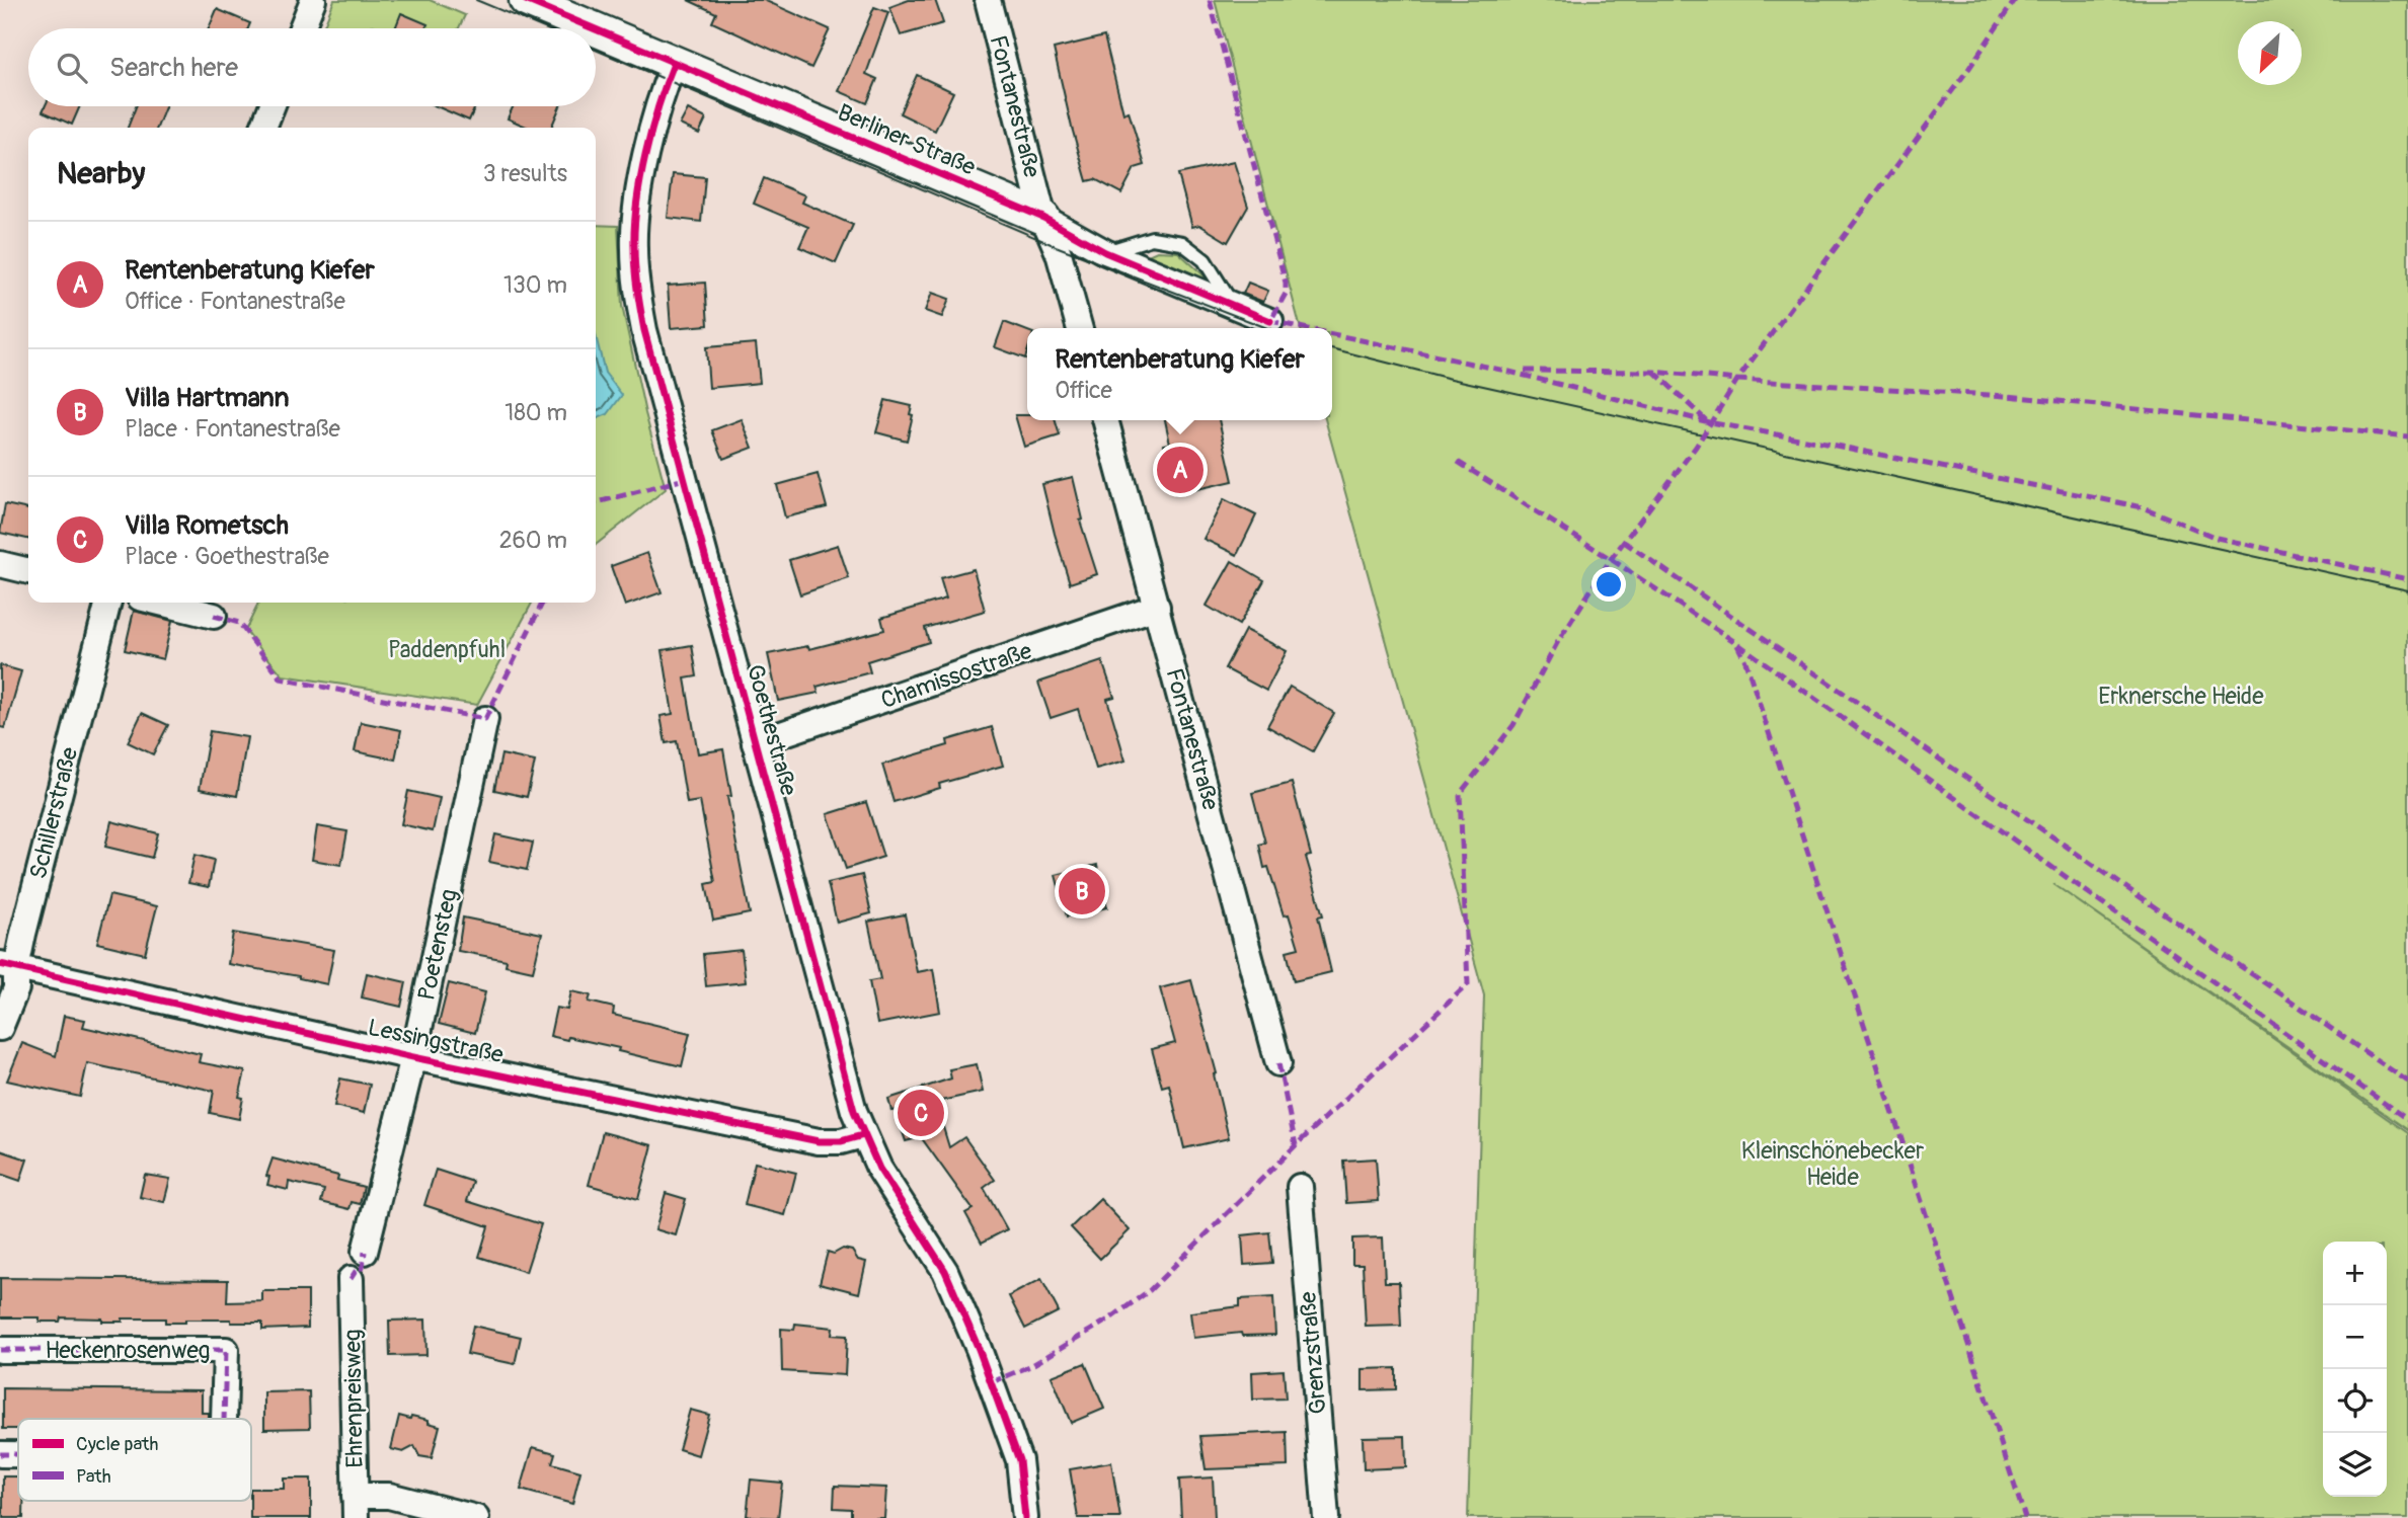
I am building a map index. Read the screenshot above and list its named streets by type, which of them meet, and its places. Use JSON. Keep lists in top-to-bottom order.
{
  "streets": {
    "street": [
      "Fontanestraße",
      "Berliner Straße",
      "Chamissostraße",
      "Goethestraße",
      "Schillerstraße",
      "Poetensteg",
      "Lessingstraße",
      "Heckenrosenweg",
      "Grenzstraße",
      "Ehrenpreisweg"
    ]
  },
  "crossings": [
    ["Fontanestraße", "Berliner Straße"],
    ["Fontanestraße", "Chamissostraße"],
    ["Berliner Straße", "Goethestraße"],
    ["Chamissostraße", "Goethestraße"],
    ["Goethestraße", "Lessingstraße"],
    ["Schillerstraße", "Lessingstraße"],
    ["Poetensteg", "Lessingstraße"]
  ],
  "parks": ["Paddenpfuhl", "Erknersche Heide", "Kleinschönebecker Heide"],
  "legend": ["Cycle path", "Path"],
  "north": "bottom left",
  "page": {
    "search": "Search here",
    "heading": ["Nearby", "3 results"],
    "list": [
      {
        "mark": "A",
        "name": "Rentenberatung Kiefer",
        "note": "Office · Fontanestraße",
        "value": "130 m"
      },
      {
        "mark": "B",
        "name": "Villa Hartmann",
        "note": "Place · Fontanestraße",
        "value": "180 m"
      },
      {
        "mark": "C",
        "name": "Villa Rometsch",
        "note": "Place · Goethestraße",
        "value": "260 m"
      }
    ],
    "popup": ["Rentenberatung Kiefer", "Office"],
    "pins": ["A", "B", "C"],
    "map_buttons": ["+", "−"]
  }
}
